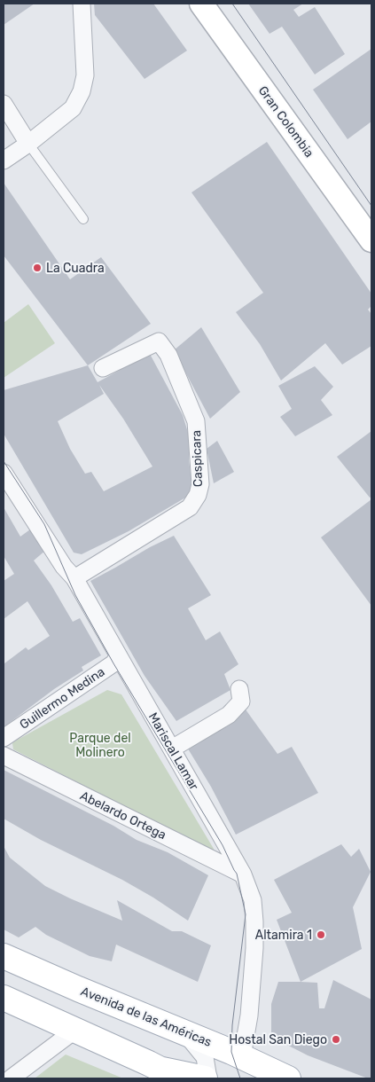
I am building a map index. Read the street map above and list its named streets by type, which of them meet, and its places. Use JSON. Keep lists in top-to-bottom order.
{
  "streets": {
    "main road": ["Gran Colombia", "Avenida de las Américas"],
    "street": [
      "Caspicara",
      "Guillermo Medina",
      "Mariscal Lamar",
      "Abelardo Ortega"
    ]
  },
  "crossings": [
    ["Caspicara", "Mariscal Lamar"],
    ["Guillermo Medina", "Mariscal Lamar"],
    ["Mariscal Lamar", "Abelardo Ortega"],
    ["Mariscal Lamar", "Avenida de las Américas"]
  ],
  "parks": ["Parque del Molinero"],
  "places": ["La Cuadra", "Altamira 1", "Hostal San Diego"]
}
